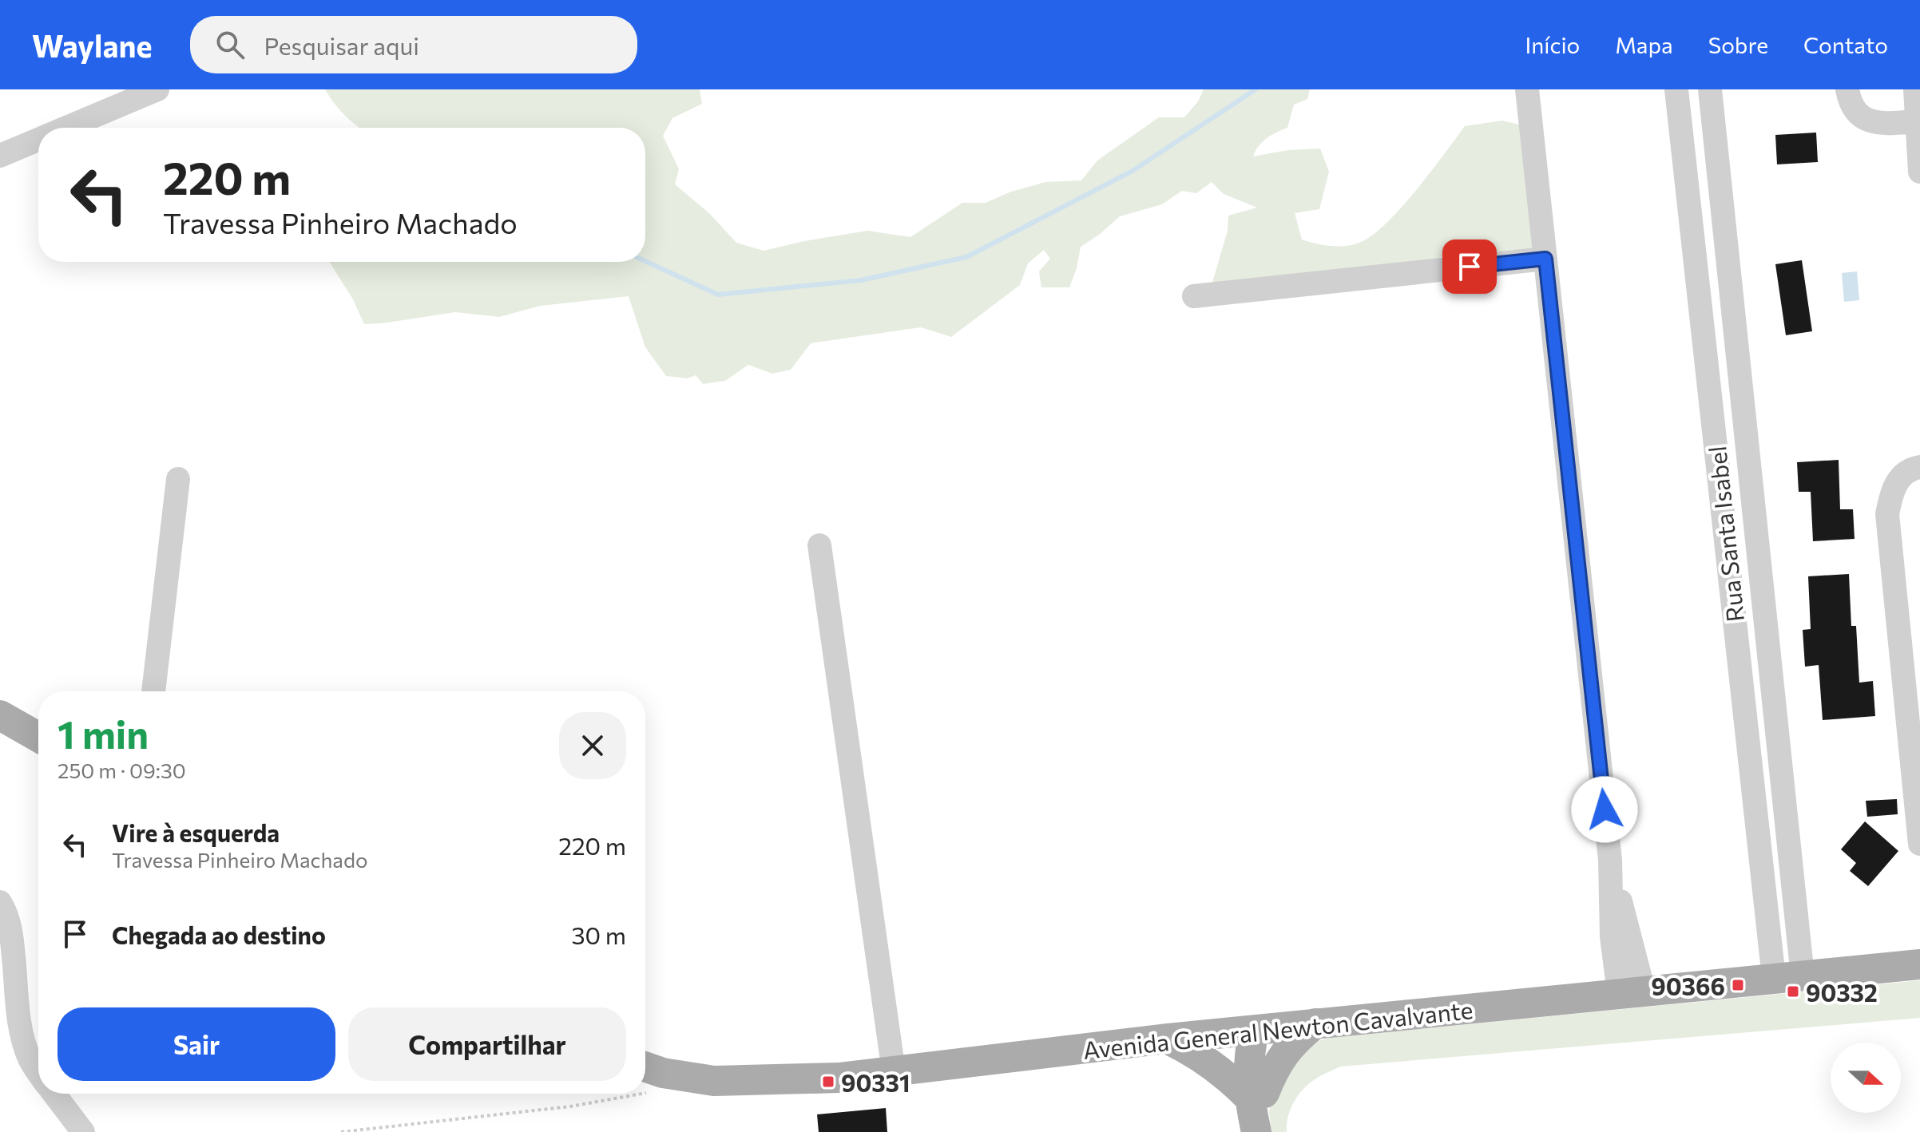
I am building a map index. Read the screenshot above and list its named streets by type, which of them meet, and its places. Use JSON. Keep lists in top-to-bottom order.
{
  "streets": {
    "main road": ["Avenida General Newton Cavalvante"],
    "street": ["Rua Santa Isabel"]
  },
  "crossings": [
    ["Rua Santa Isabel", "Avenida General Newton Cavalvante"]
  ],
  "places": {
    "transit": ["90366", "90332", "90331"]
  },
  "north": "right",
  "page": {
    "header": "Waylane",
    "search": "Pesquisar aqui",
    "nav": [
      "Início",
      "Mapa",
      "Sobre",
      "Contato"
    ],
    "turn": ["220 m", "Travessa Pinheiro Machado"],
    "heading": ["1 min", "250 m · 09:30"],
    "list": [
      {
        "name": "Vire à esquerda",
        "note": "Travessa Pinheiro Machado",
        "value": "220 m"
      },
      {
        "name": "Chegada ao destino",
        "value": "30 m"
      }
    ],
    "buttons": ["Sair", "Compartilhar"]
  }
}
